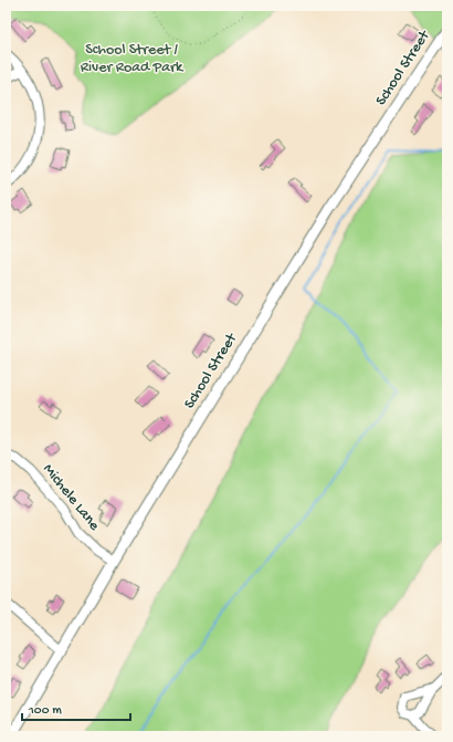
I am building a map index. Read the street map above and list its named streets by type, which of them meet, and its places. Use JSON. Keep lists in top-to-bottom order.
{
  "streets": {
    "street": ["School Street", "Michele Lane"]
  },
  "crossings": [
    ["School Street", "Michele Lane"]
  ],
  "parks": ["School Street / River Road Park"],
  "scale_bar": "100 m"
}
